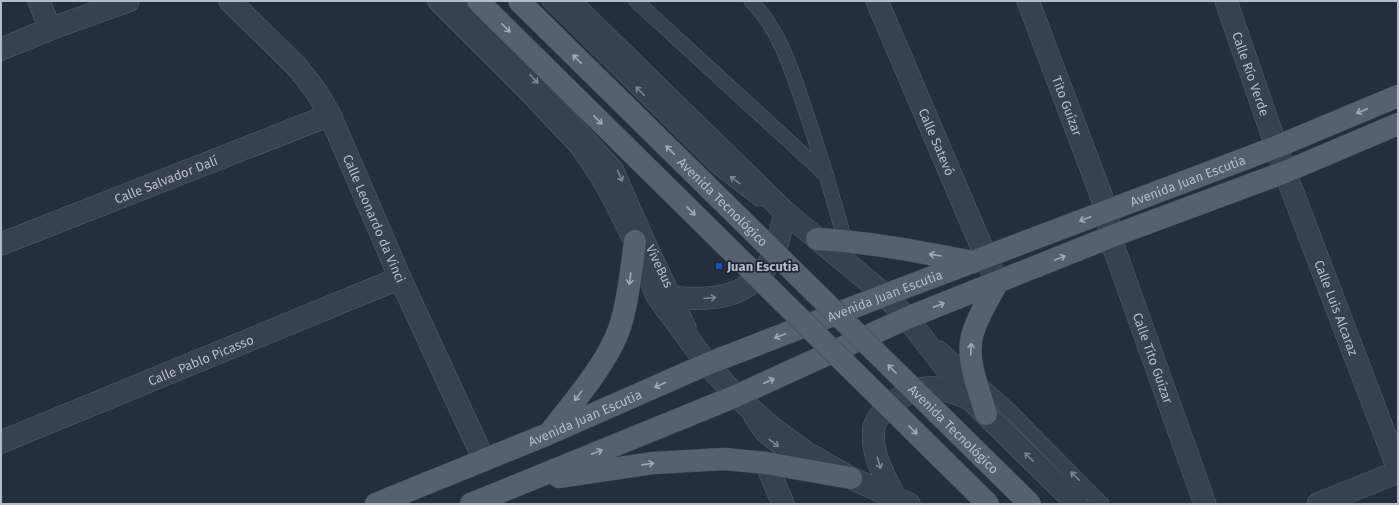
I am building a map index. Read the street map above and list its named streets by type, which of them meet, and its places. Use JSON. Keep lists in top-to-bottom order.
{
  "streets": {
    "main road": ["Avenida Juan Escutia", "Avenida Tecnológico"],
    "street": [
      "Calle Río Verde",
      "Tito Guízar",
      "Calle Satevó",
      "Calle Salvador Dalí",
      "Calle Leonardo da Vinci",
      "Calle Luis Alcaraz",
      "Calle Tito Guízar",
      "Calle Pablo Picasso"
    ],
    "lane": ["ViveBus"]
  },
  "crossings": [
    ["Calle Río Verde", "Avenida Juan Escutia"],
    ["Calle Río Verde", "Calle Luis Alcaraz"],
    ["Tito Guízar", "Avenida Juan Escutia"],
    ["Tito Guízar", "Calle Tito Guízar"],
    ["Calle Satevó", "Avenida Juan Escutia"],
    ["Calle Salvador Dalí", "Calle Leonardo da Vinci"],
    ["Avenida Juan Escutia", "Calle Leonardo da Vinci"],
    ["Avenida Juan Escutia", "Calle Luis Alcaraz"],
    ["Avenida Juan Escutia", "Calle Tito Guízar"],
    ["Calle Leonardo da Vinci", "Calle Pablo Picasso"]
  ],
  "places": {
    "transit": ["Juan Escutia"]
  }
}
